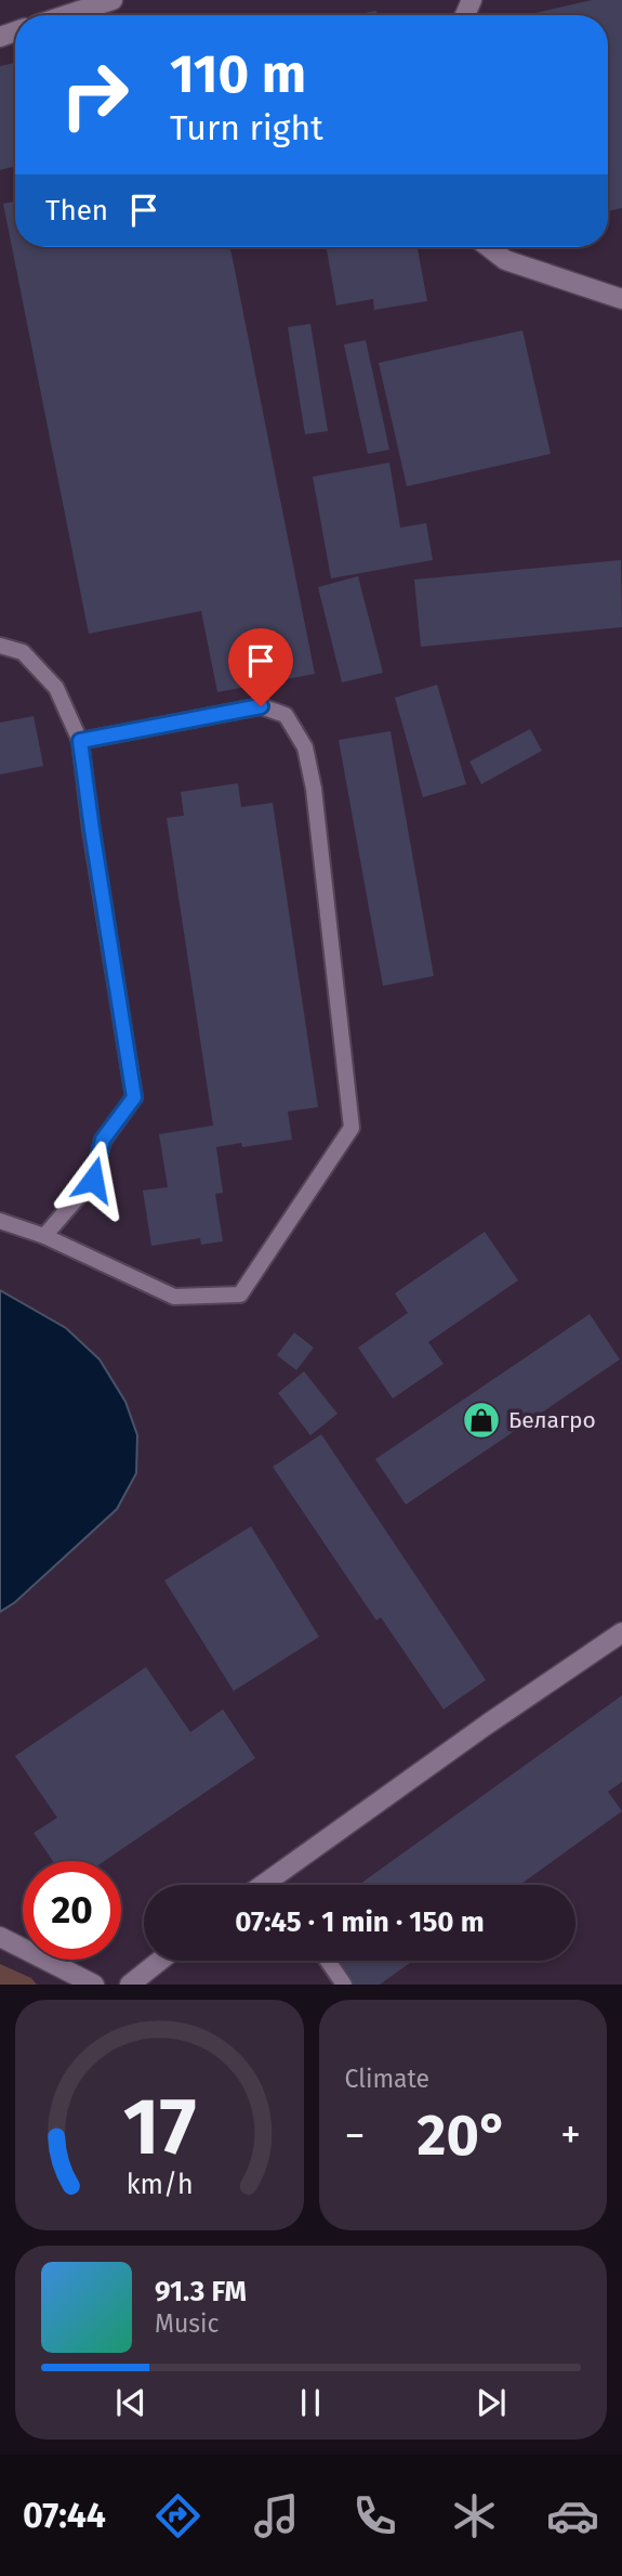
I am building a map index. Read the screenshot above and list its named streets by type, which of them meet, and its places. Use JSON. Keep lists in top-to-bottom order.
{
  "places": {
    "shop": ["Белагро"]
  },
  "page": {
    "turn": ["110 m", "Turn right"],
    "then": "Then",
    "limit": "20",
    "trip": "07:45 · 1 min · 150 m",
    "tile": "Climate",
    "heat": ["−", "20°", "+"],
    "song": ["91.3 FM", "Music"],
    "tabs": "07:44",
    "gauge": ["17", "km/h"]
  }
}
